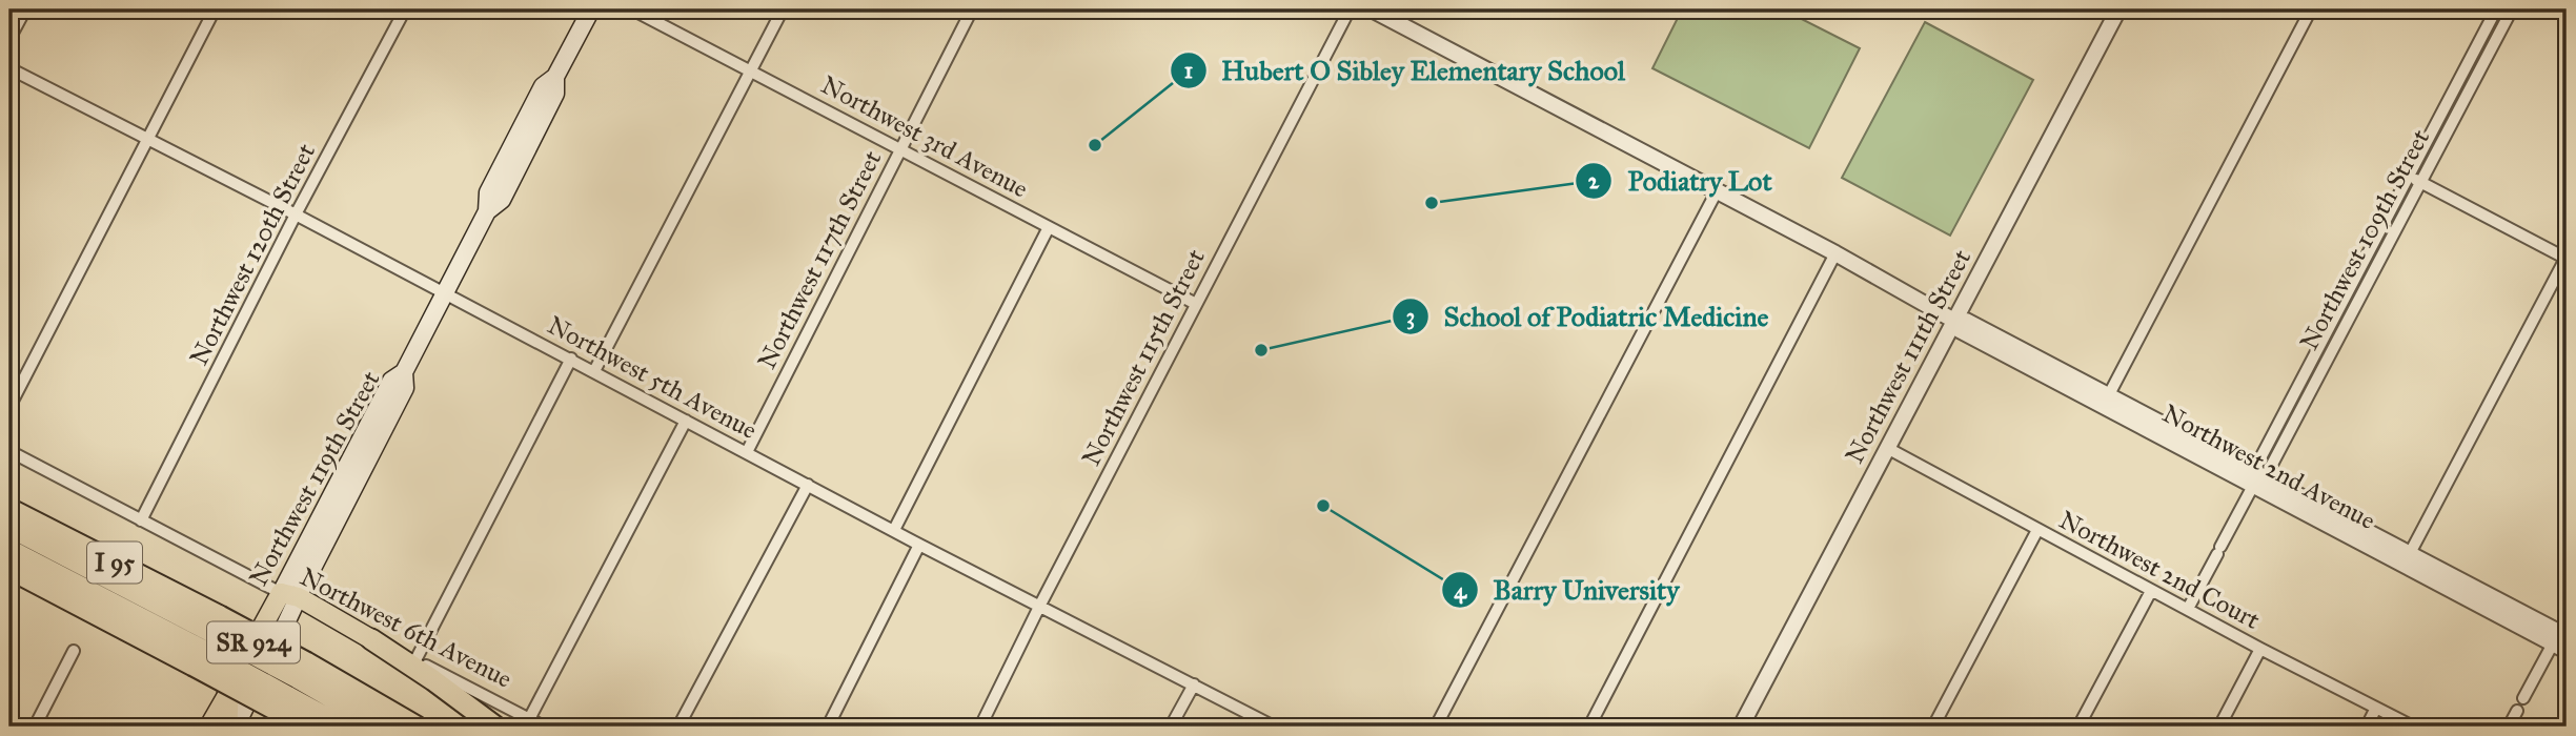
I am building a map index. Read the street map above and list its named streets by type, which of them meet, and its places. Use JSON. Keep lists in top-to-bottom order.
{
  "streets": {
    "highway": ["I 95"],
    "main road": ["Northwest 119th Street", "Northwest 6th Avenue", "SR 924"],
    "street": [
      "Northwest 3rd Avenue",
      "Northwest 109th Street",
      "Northwest 120th Street",
      "Northwest 117th Street",
      "Northwest 111th Street",
      "Northwest 115th Street",
      "Northwest 5th Avenue",
      "Northwest 2nd Avenue",
      "Northwest 2nd Court"
    ]
  },
  "crossings": [
    ["Northwest 3rd Avenue", "Northwest 117th Street"],
    ["Northwest 3rd Avenue", "Northwest 115th Street"],
    ["Northwest 109th Street", "Northwest 2nd Avenue"],
    ["Northwest 109th Street", "Northwest 2nd Court"],
    ["Northwest 120th Street", "Northwest 5th Avenue"],
    ["Northwest 120th Street", "Northwest 6th Avenue"],
    ["Northwest 117th Street", "Northwest 5th Avenue"],
    ["Northwest 111th Street", "Northwest 2nd Avenue"],
    ["Northwest 111th Street", "Northwest 2nd Court"],
    ["Northwest 115th Street", "Northwest 5th Avenue"],
    ["Northwest 5th Avenue", "Northwest 119th Street"],
    ["Northwest 119th Street", "Northwest 6th Avenue"]
  ],
  "places": [
    "Hubert O Sibley Elementary School",
    "Podiatry Lot",
    "School of Podiatric Medicine",
    "Barry University"
  ]
}
